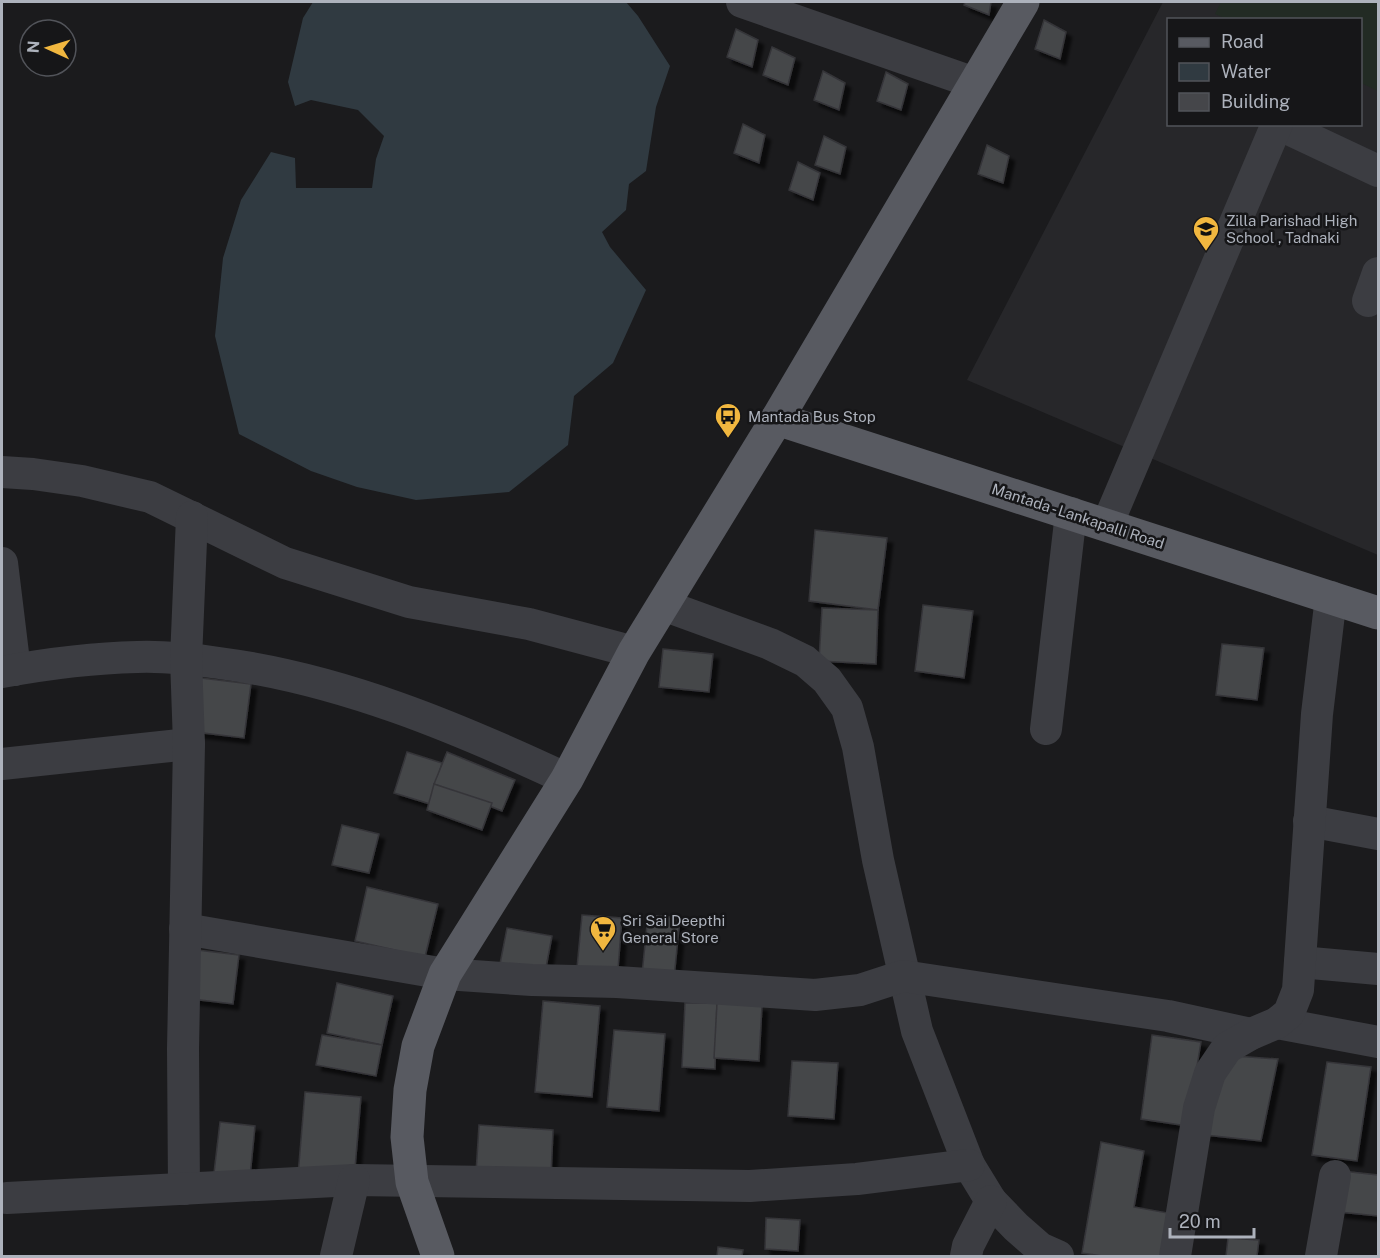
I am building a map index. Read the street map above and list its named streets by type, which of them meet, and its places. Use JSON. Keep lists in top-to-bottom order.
{
  "streets": {
    "main road": ["Mantada - Lankapalli Road"]
  },
  "places": {
    "school or university": ["Zilla Parishad High School , Tadnaki"],
    "bus stop": ["Mantada Bus Stop"],
    "supermarket": ["Sri Sai Deepthi General Store"]
  },
  "legend": ["Road", "Water", "Building"],
  "scale_bar": "20 m",
  "north": "left"
}
